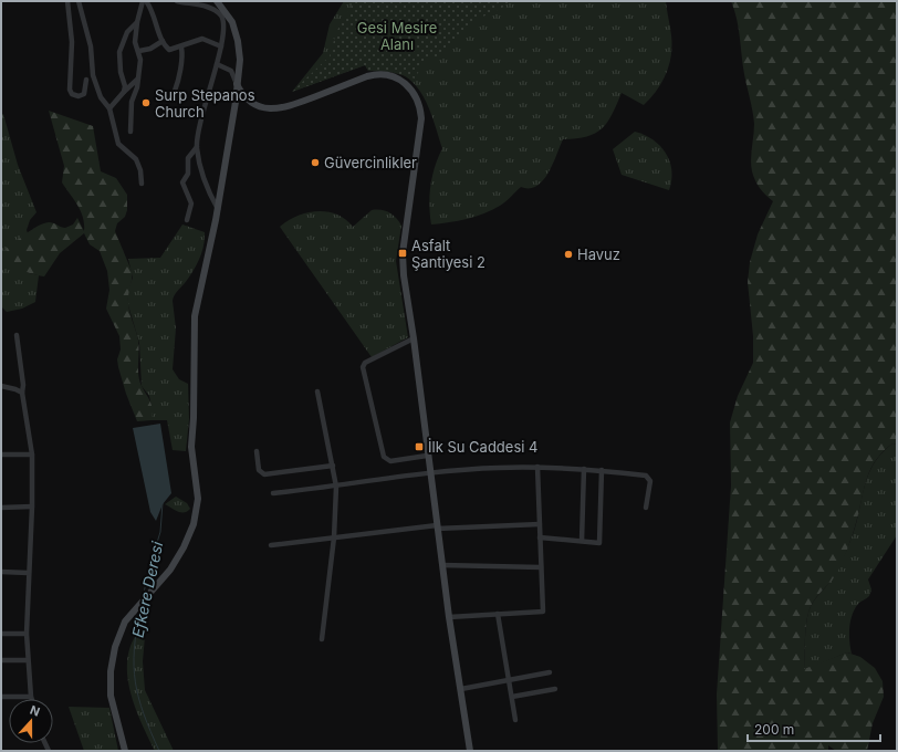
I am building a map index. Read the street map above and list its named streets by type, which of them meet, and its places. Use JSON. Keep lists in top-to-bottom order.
{
  "water": ["Efkere Deresi"],
  "parks": ["Gesi Mesire Alanı"],
  "places": {
    "other": ["Surp Stepanos Church", "Güvercinlikler", "Havuz"],
    "transit": ["Asfalt Şantiyesi 2", "İlk Su Caddesi 4"]
  },
  "scale_bar": "200 m",
  "north": "top"
}
